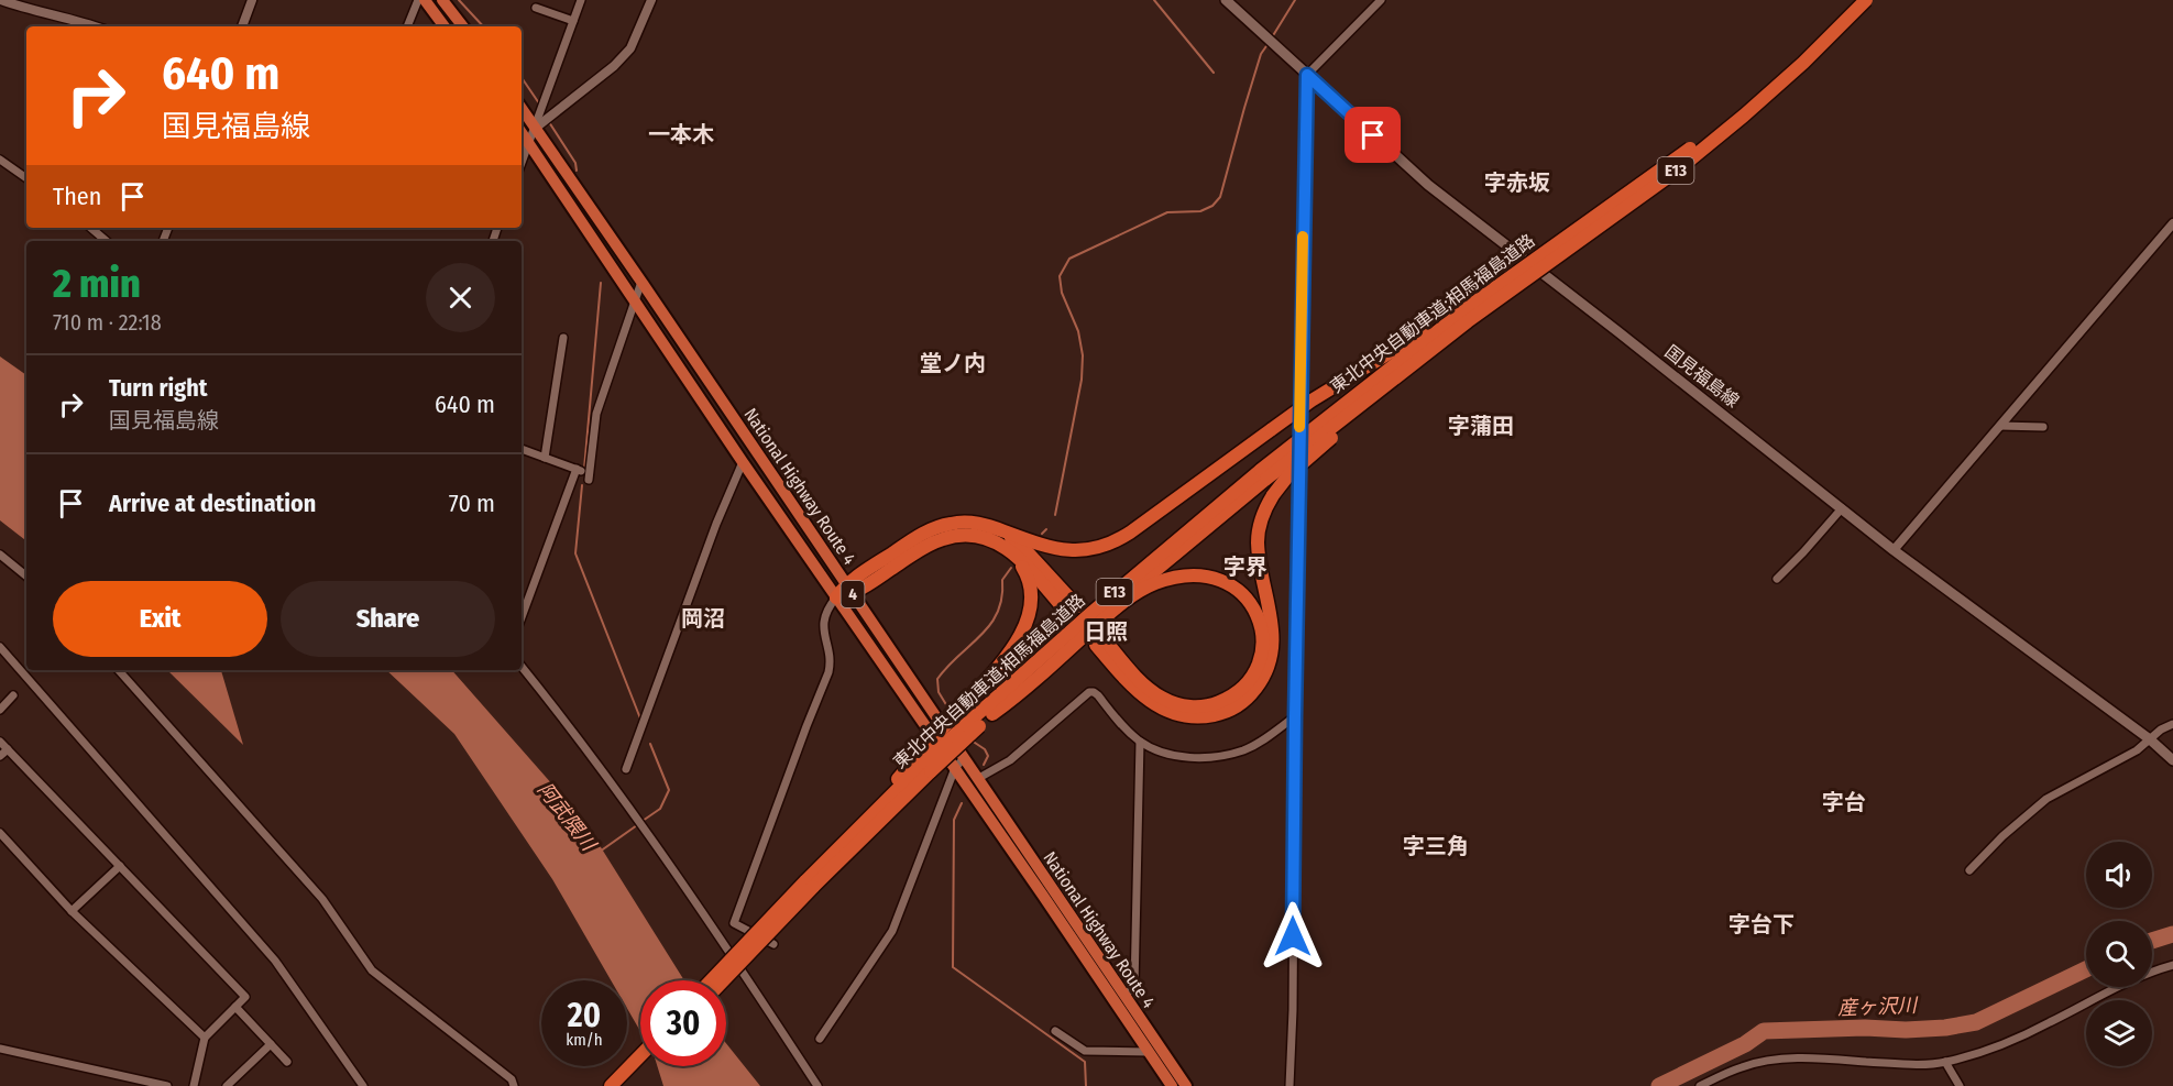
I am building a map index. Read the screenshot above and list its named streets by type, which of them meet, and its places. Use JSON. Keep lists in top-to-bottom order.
{
  "streets": {
    "highway": [
      "E13",
      "東北中央自動車道;相馬福島道路",
      "National Highway Route 4",
      "4"
    ],
    "main road": ["国見福島線"]
  },
  "districts": [
    "一本木",
    "字赤坂",
    "堂ノ内",
    "字蒲田",
    "字界",
    "岡沼",
    "日照",
    "字台",
    "字三角",
    "字台下"
  ],
  "water": ["阿武隈川", "産ヶ沢川"],
  "page": {
    "turn": ["640 m", "国見福島線"],
    "then": "Then",
    "heading": ["2 min", "710 m · 22:18"],
    "list": [
      {
        "name": "Turn right",
        "note": "国見福島線",
        "value": "640 m"
      },
      {
        "name": "Arrive at destination",
        "value": "70 m"
      }
    ],
    "buttons": ["Exit", "Share"],
    "speed": "20 km/h",
    "limit": "30"
  }
}
